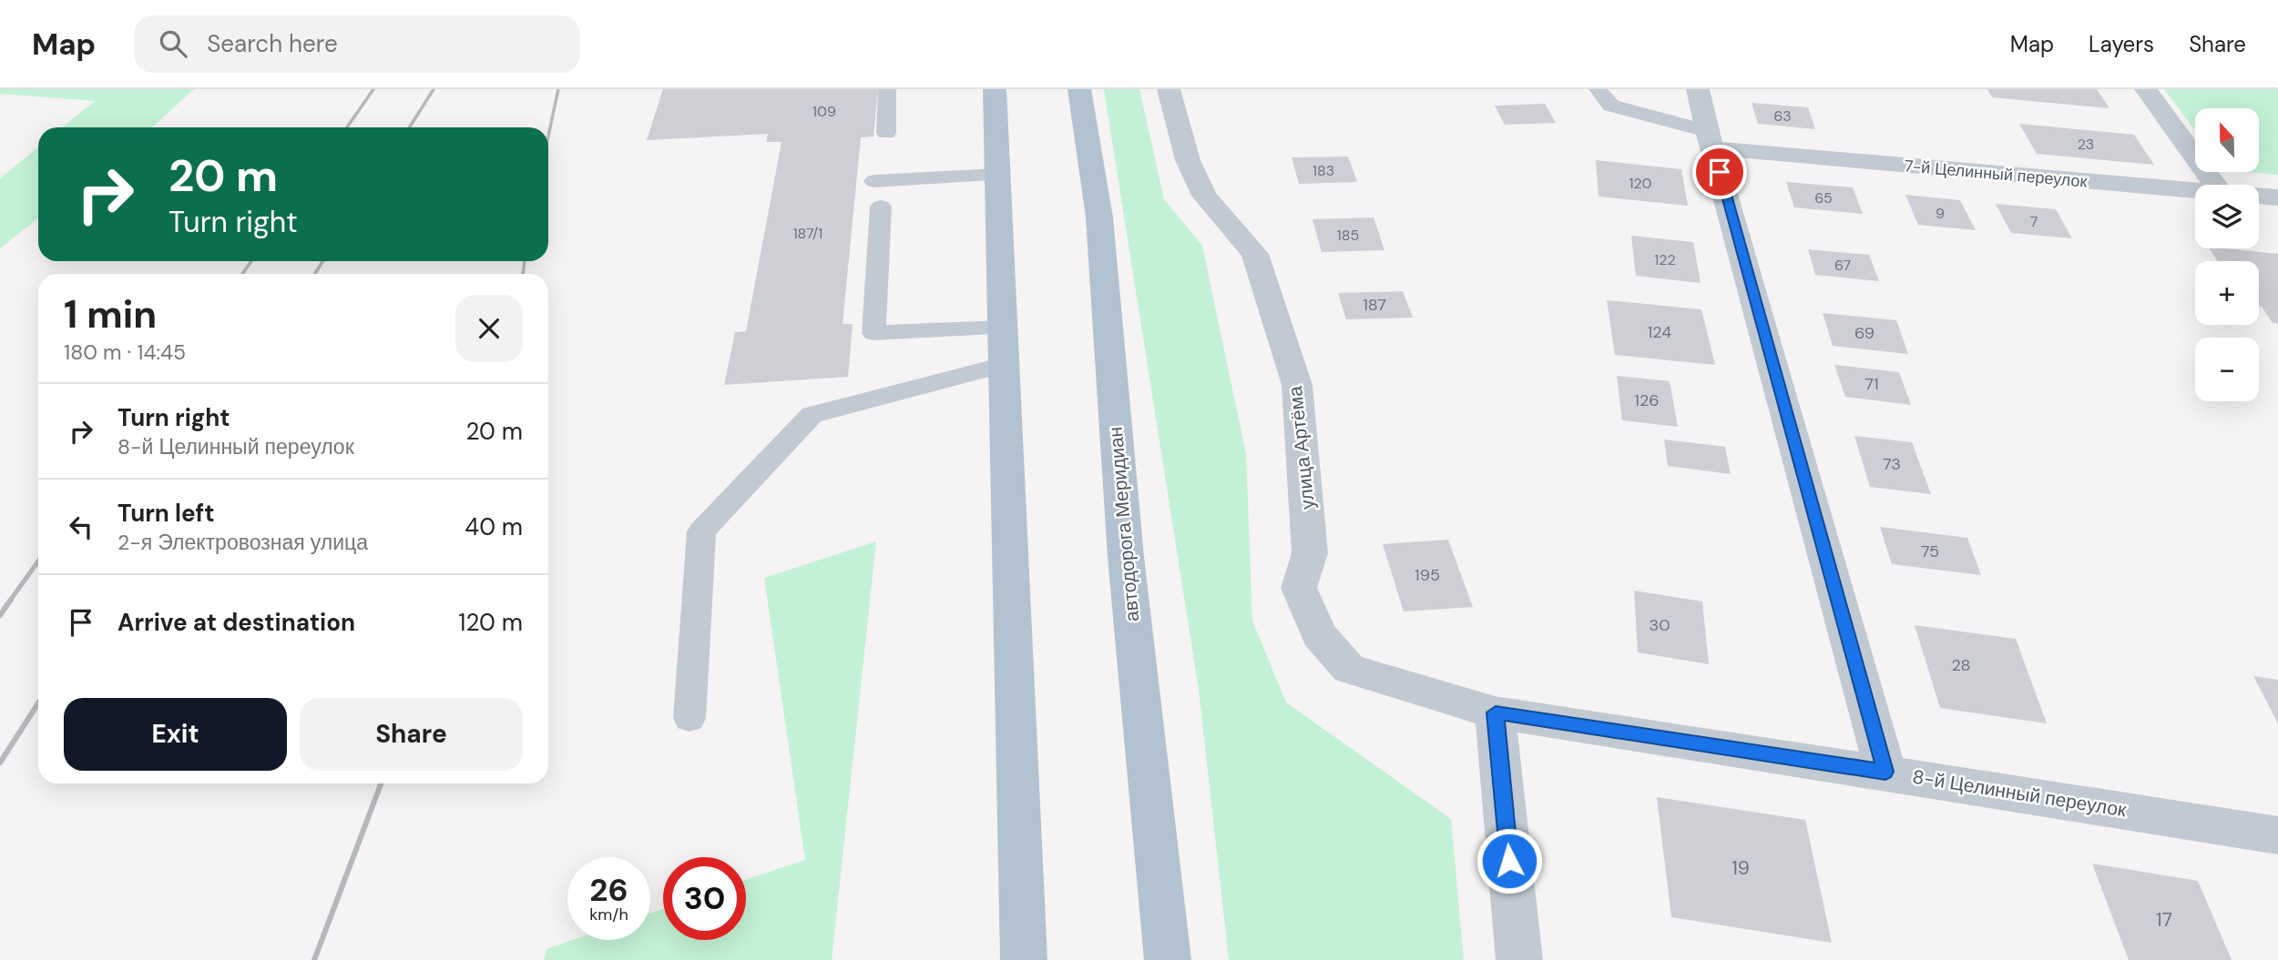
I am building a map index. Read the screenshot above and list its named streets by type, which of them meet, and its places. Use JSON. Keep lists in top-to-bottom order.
{
  "streets": {
    "main road": ["автодорога Меридиан"],
    "street": ["7-й Целинный переулок", "улица Артёма", "8-й Целинный переулок"]
  },
  "crossings": [
    ["улица Артёма", "8-й Целинный переулок"]
  ],
  "house_numbers": [
    "109",
    "63",
    "23",
    "183",
    "120",
    "65",
    "9",
    "7",
    "187/1",
    "185",
    "122",
    "67",
    "187",
    "124",
    "69",
    "71",
    "126",
    "73",
    "75",
    "195",
    "30",
    "28",
    "19",
    "17"
  ],
  "north": "top",
  "page": {
    "header": "Map",
    "search": "Search here",
    "nav": ["Map", "Layers", "Share"],
    "map_buttons": ["+", "−"],
    "turn": ["20 m", "Turn right"],
    "heading": ["1 min", "180 m · 14:45"],
    "list": [
      {
        "name": "Turn right",
        "note": "8-й Целинный переулок",
        "value": "20 m"
      },
      {
        "name": "Turn left",
        "note": "2-я Электровозная улица",
        "value": "40 m"
      },
      {
        "name": "Arrive at destination",
        "value": "120 m"
      }
    ],
    "buttons": ["Exit", "Share"],
    "speed": "26 km/h",
    "limit": "30"
  }
}
